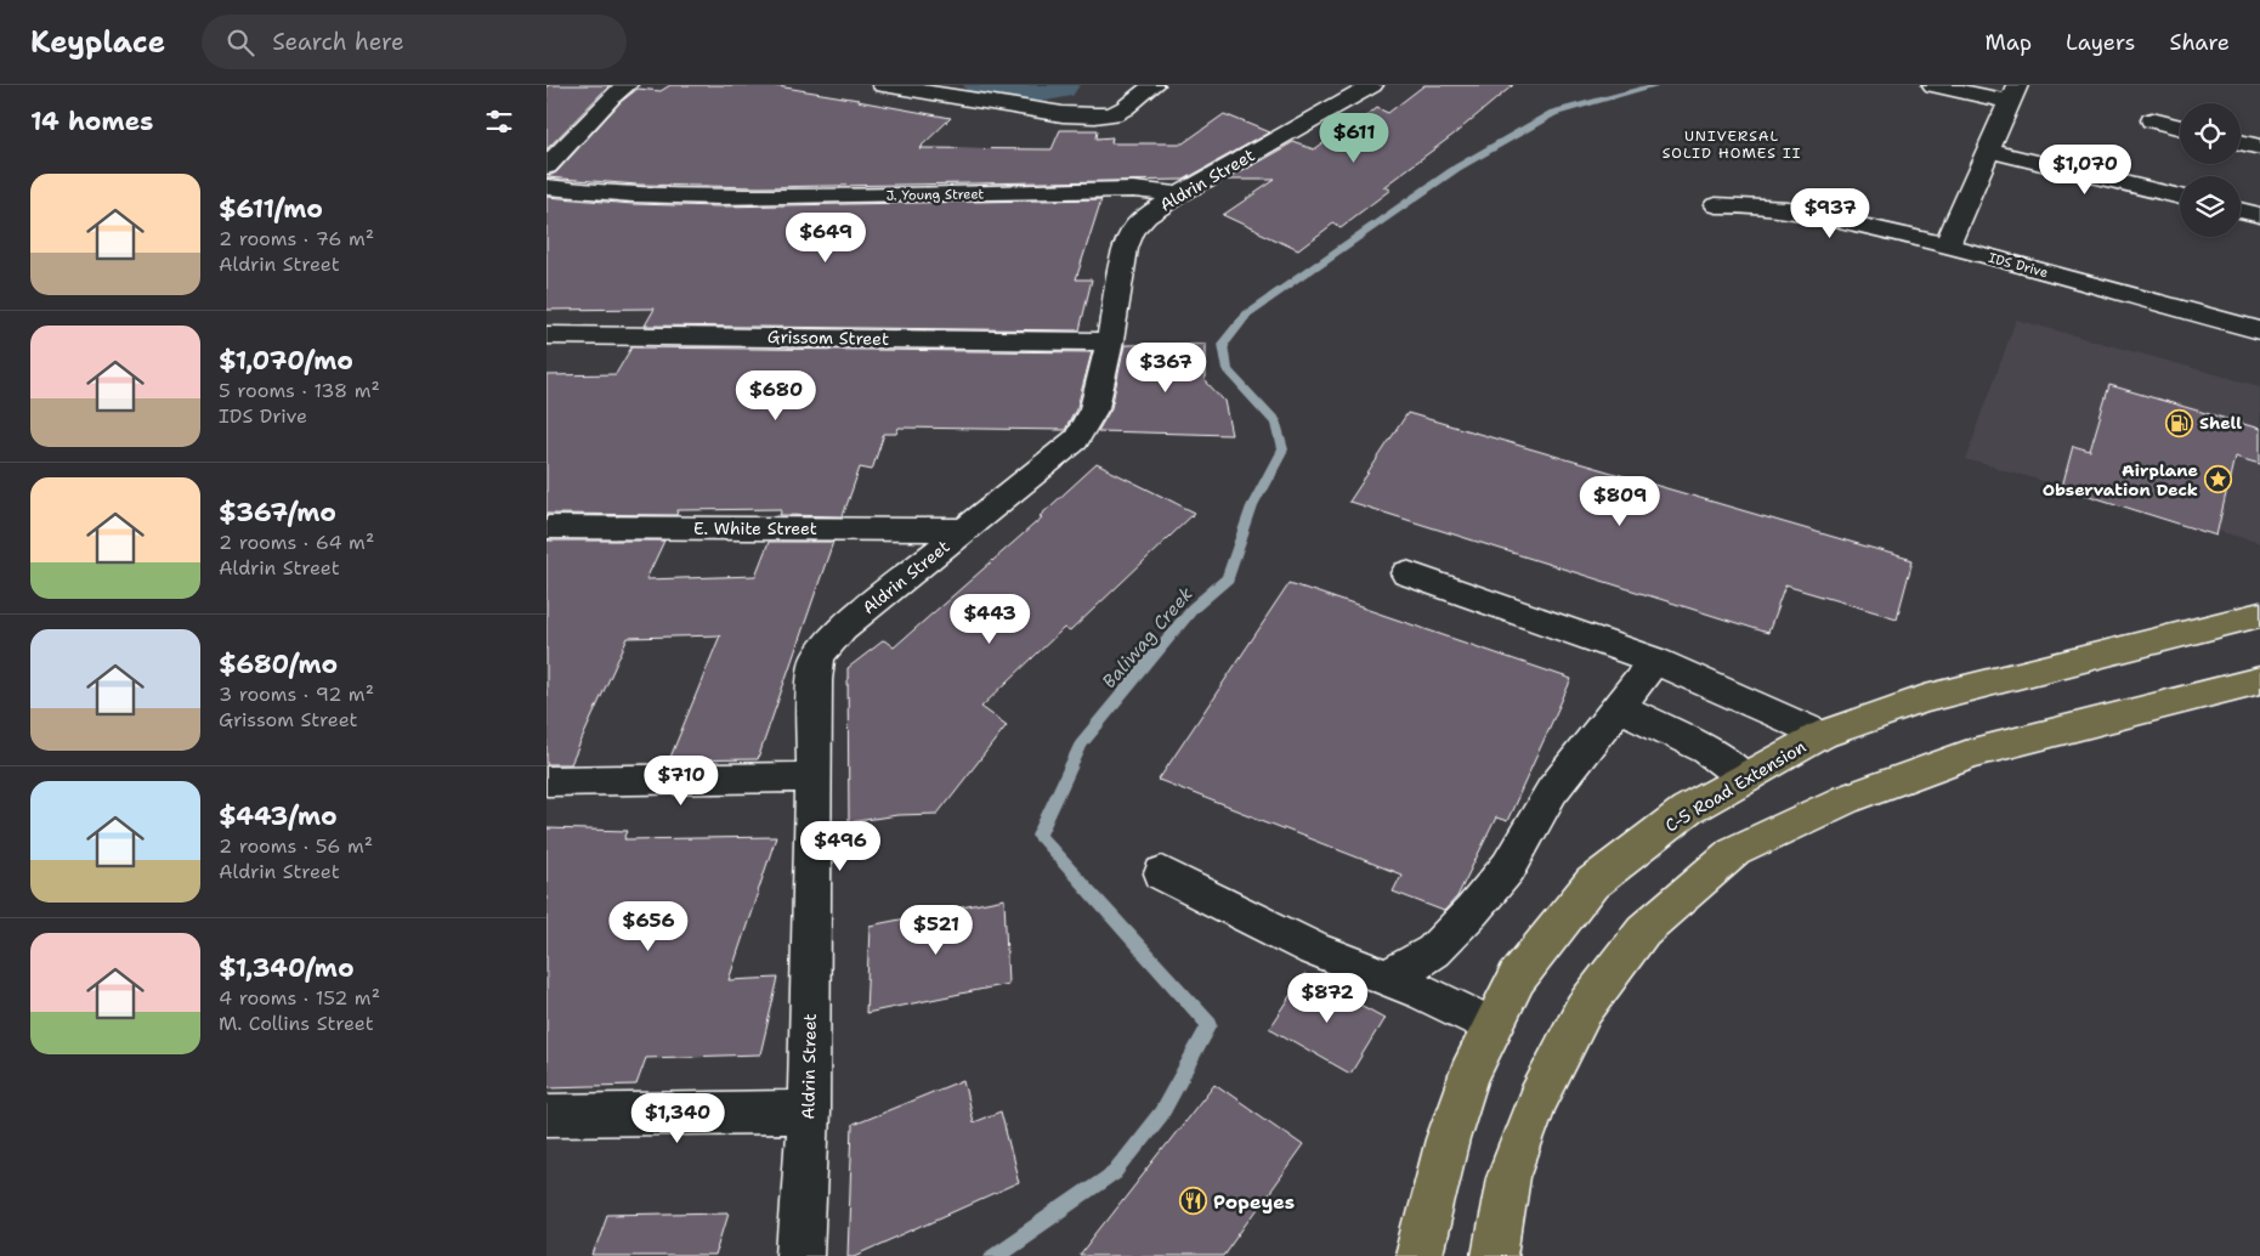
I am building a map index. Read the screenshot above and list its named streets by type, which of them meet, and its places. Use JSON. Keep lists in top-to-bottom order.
{
  "streets": {
    "main road": ["C-5 Road Extension"],
    "street": [
      "Aldrin Street",
      "J. Young Street",
      "IDS Drive",
      "Grissom Street",
      "E. White Street"
    ]
  },
  "crossings": [
    ["Aldrin Street", "J. Young Street"],
    ["Aldrin Street", "Grissom Street"],
    ["Aldrin Street", "E. White Street"]
  ],
  "districts": ["UNIVERSAL SOLID HOMES II"],
  "water": ["Baliwag Creek"],
  "places": {
    "fuel station": ["Shell"],
    "place": ["Airplane Observation Deck"],
    "restaurant": ["Popeyes"]
  },
  "page": {
    "header": "Keyplace",
    "search": "Search here",
    "nav": ["Map", "Layers", "Share"],
    "heading": "14 homes",
    "price": [
      "$611",
      "$1,070",
      "$937",
      "$649",
      "$367",
      "$680",
      "$809",
      "$443",
      "$710",
      "$496",
      "$656",
      "$521",
      "$872",
      "$1,340"
    ],
    "list": [
      {
        "name": "$611/mo",
        "note": "2 rooms · 76 m² · Aldrin Street"
      },
      {
        "name": "$1,070/mo",
        "note": "5 rooms · 138 m² · IDS Drive"
      },
      {
        "name": "$367/mo",
        "note": "2 rooms · 64 m² · Aldrin Street"
      },
      {
        "name": "$680/mo",
        "note": "3 rooms · 92 m² · Grissom Street"
      },
      {
        "name": "$443/mo",
        "note": "2 rooms · 56 m² · Aldrin Street"
      },
      {
        "name": "$1,340/mo",
        "note": "4 rooms · 152 m² · M. Collins Street"
      }
    ]
  }
}
